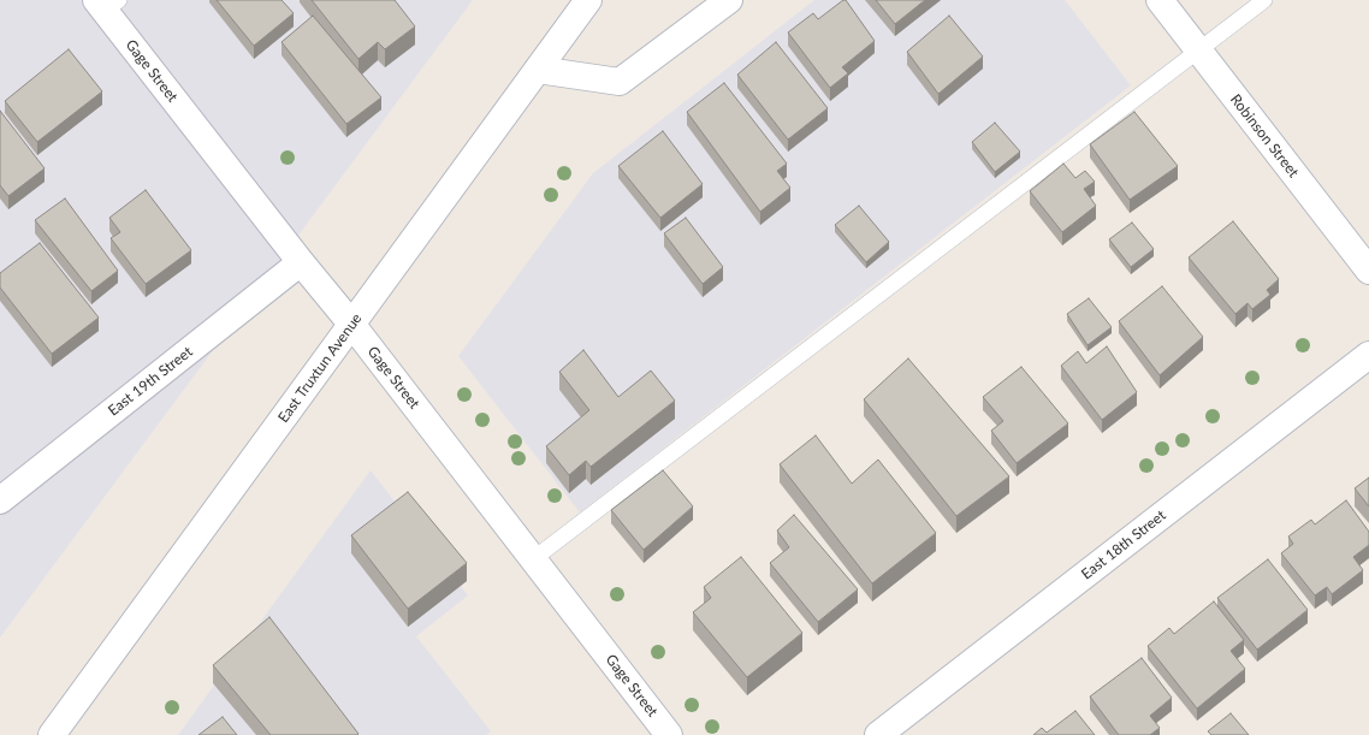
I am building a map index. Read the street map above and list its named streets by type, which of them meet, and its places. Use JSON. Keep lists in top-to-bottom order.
{
  "streets": {
    "street": [
      "Gage Street",
      "Robinson Street",
      "East Truxtun Avenue",
      "East 19th Street",
      "East 18th Street"
    ]
  },
  "crossings": [
    ["Gage Street", "East Truxtun Avenue"],
    ["Gage Street", "East 19th Street"]
  ]
}
